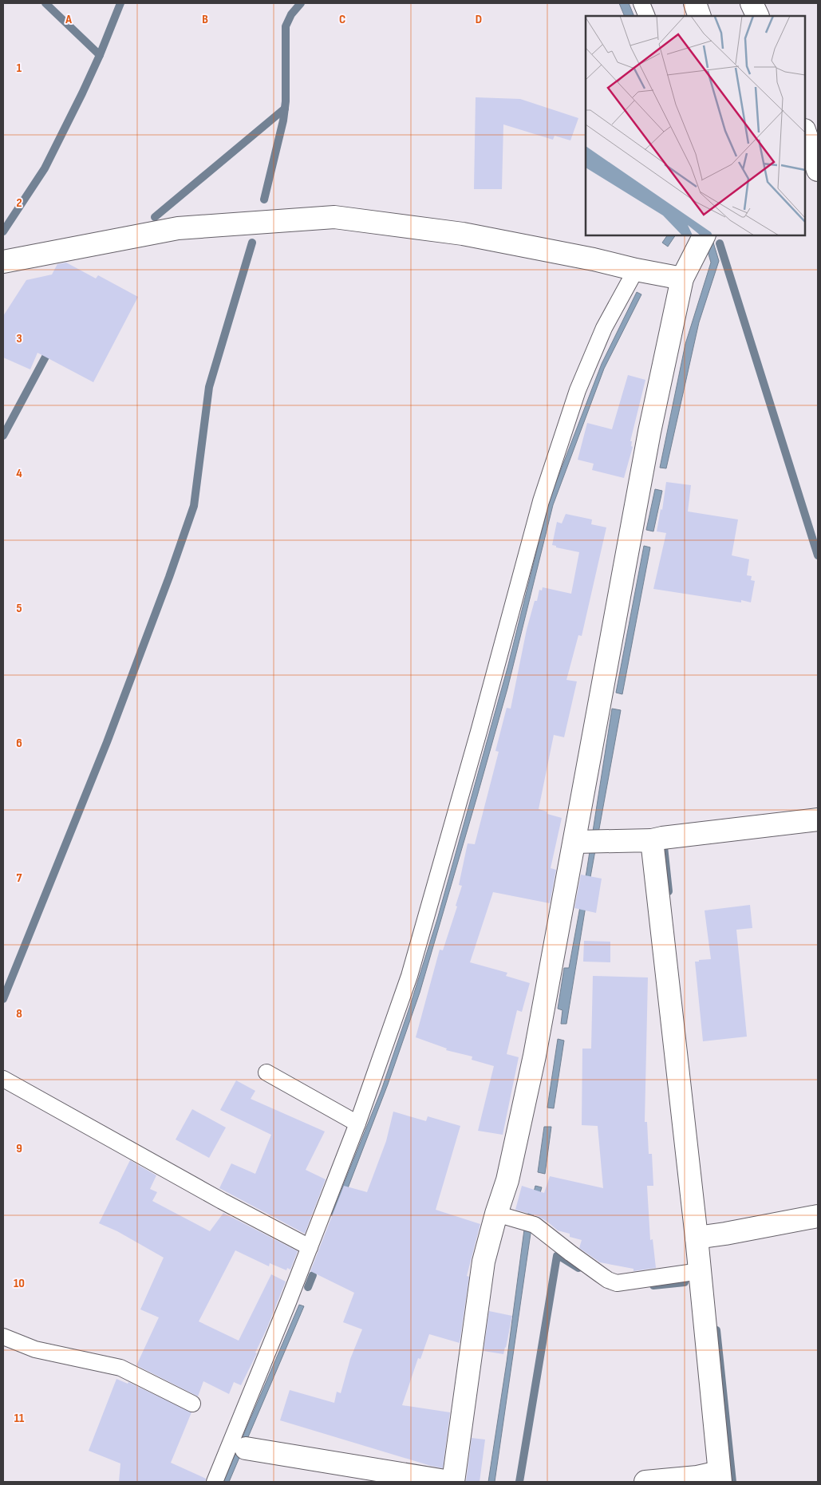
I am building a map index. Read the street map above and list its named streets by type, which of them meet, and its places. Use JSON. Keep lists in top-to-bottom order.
{
  "grid": {
    "columns": [
      "A",
      "B",
      "C",
      "D"
    ],
    "rows": [
      "1",
      "2",
      "3",
      "4",
      "5",
      "6",
      "7",
      "8",
      "9",
      "10",
      "11"
    ]
  }
}
